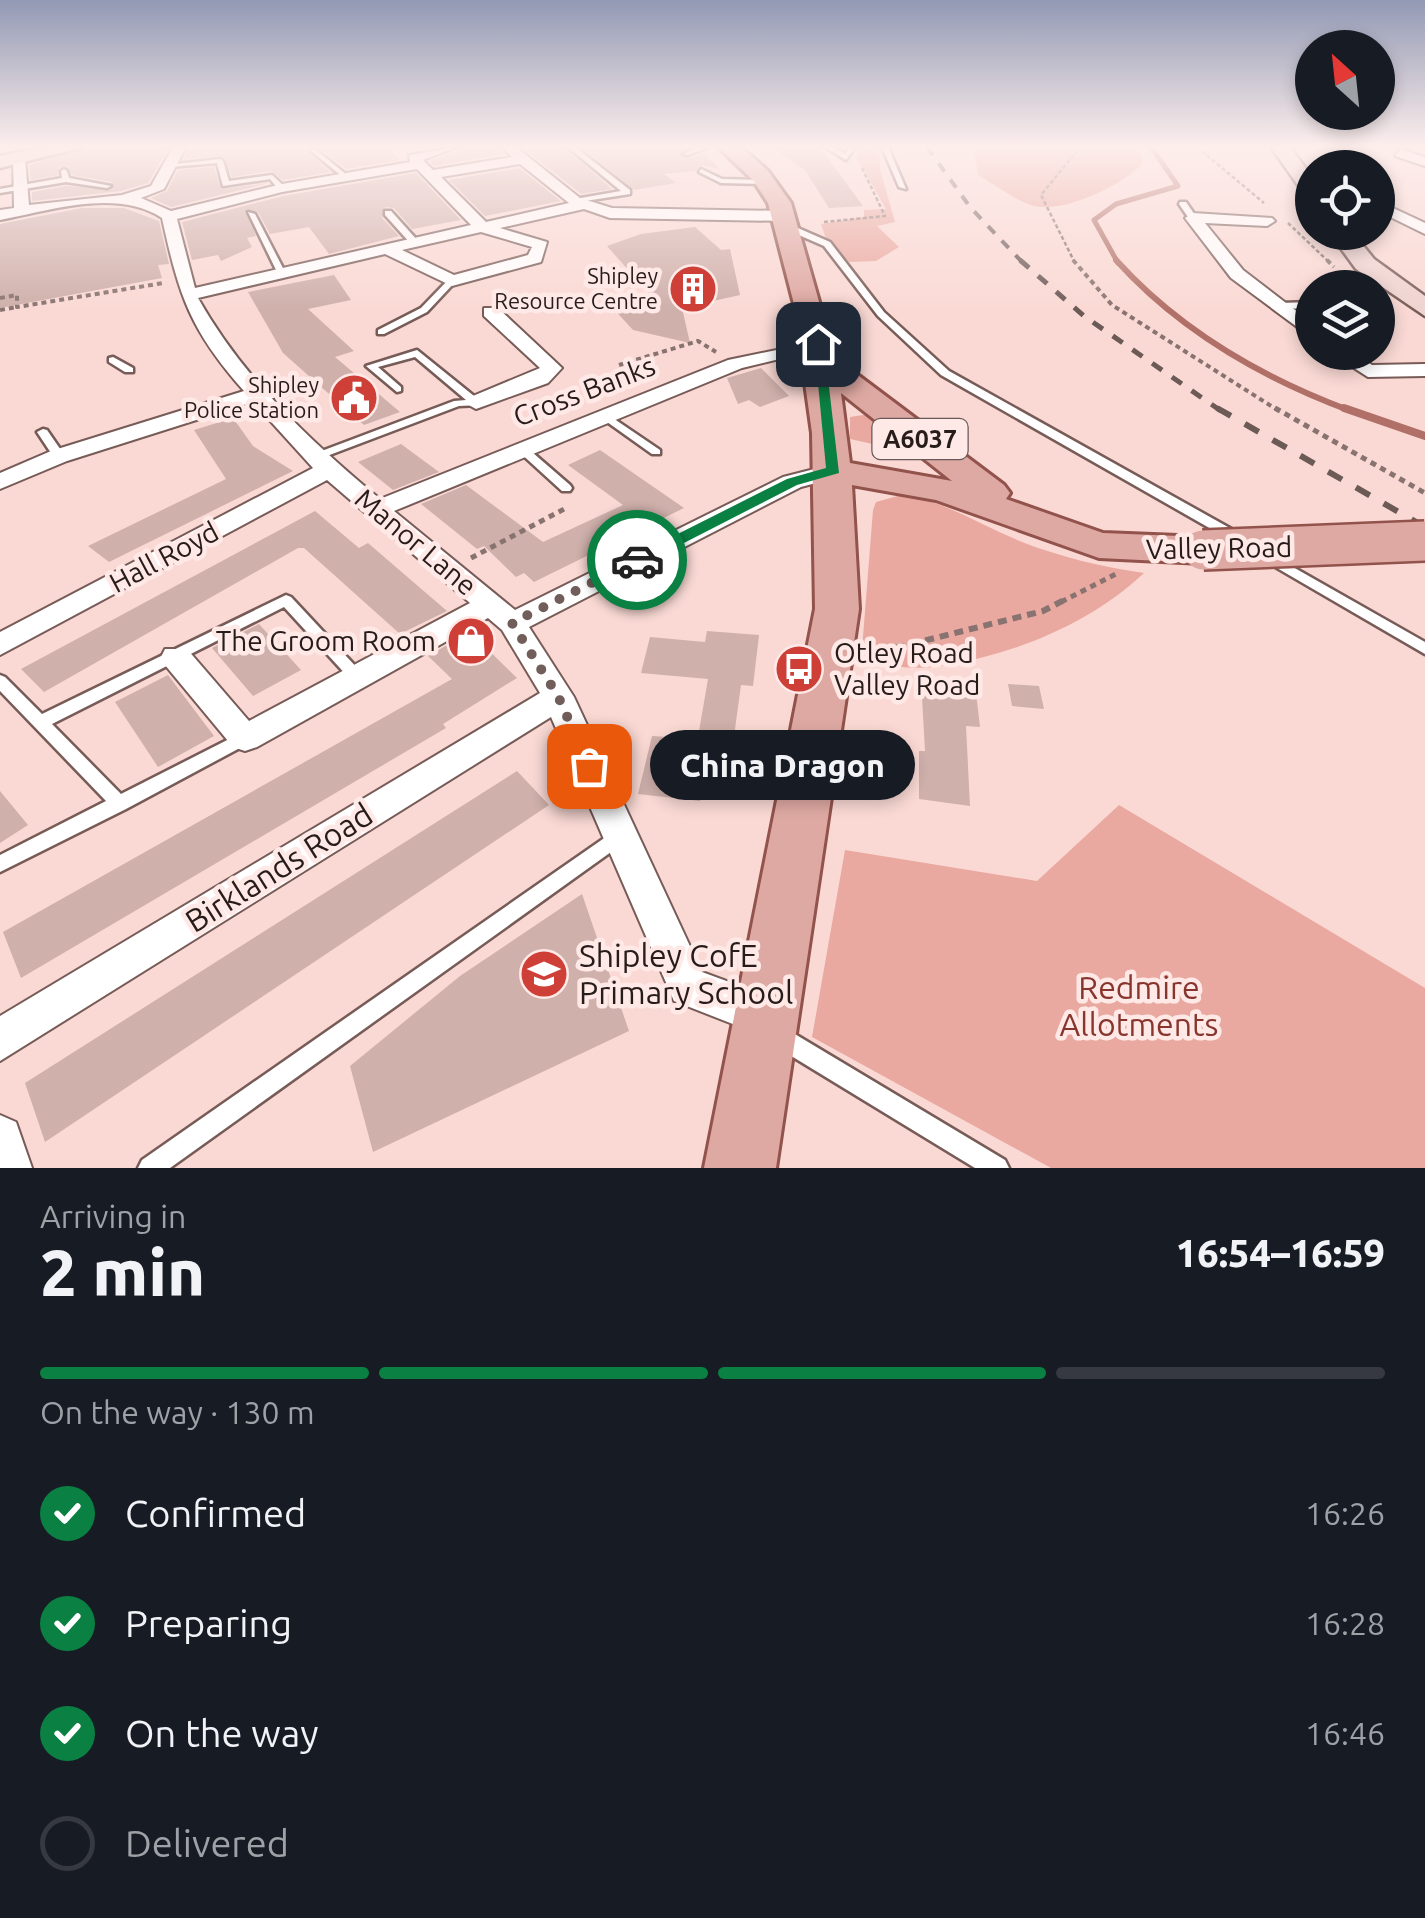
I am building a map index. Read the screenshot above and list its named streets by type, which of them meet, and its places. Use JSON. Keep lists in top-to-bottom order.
{
  "streets": {
    "main road": ["A6037", "Valley Road"],
    "street": [
      "Cross Banks",
      "Manor Lane",
      "Hall Royd",
      "Birklands Road"
    ]
  },
  "crossings": [
    ["Cross Banks", "Manor Lane"],
    ["Cross Banks", "Valley Road"],
    ["Manor Lane", "Hall Royd"],
    ["Manor Lane", "Birklands Road"]
  ],
  "parks": ["Redmire Allotments"],
  "places": {
    "building": ["Shipley Resource Centre"],
    "public building": ["Shipley Police Station"],
    "shop": ["The Groom Room"],
    "bus stop": ["Otley Road Valley Road"],
    "other": ["China Dragon"],
    "school or university": ["Shipley CofE Primary School"]
  },
  "north": "top left",
  "page": {
    "bubble": "China Dragon",
    "heading": ["2 min", "Arriving in", "16:54–16:59"],
    "bar": "On the way · 130 m",
    "list": [
      ["Confirmed", "16:26"],
      ["Preparing", "16:28"],
      ["On the way", "16:46"],
      "Delivered"
    ]
  }
}
